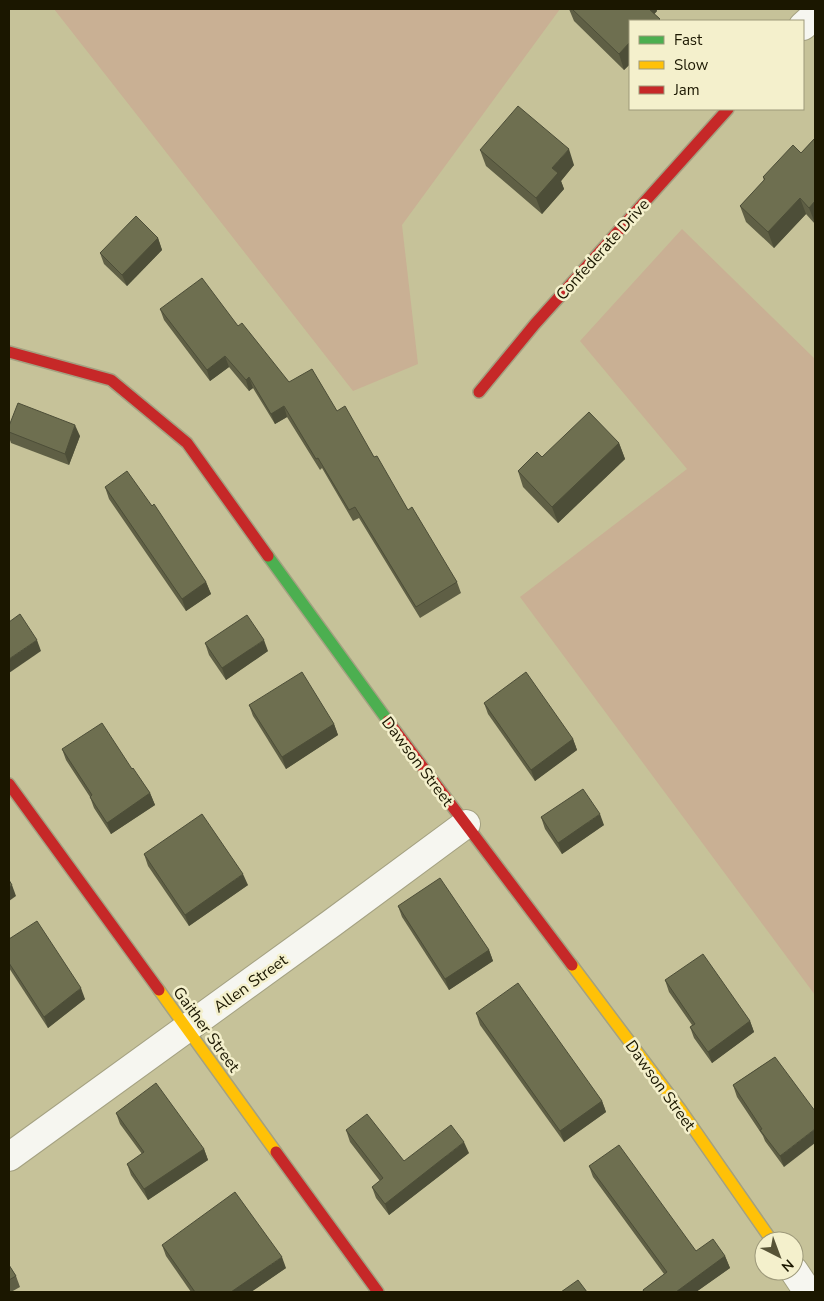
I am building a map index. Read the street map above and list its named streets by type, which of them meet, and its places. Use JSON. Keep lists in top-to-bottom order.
{
  "streets": {
    "street": [
      "Confederate Drive",
      "Dawson Street",
      "Allen Street",
      "Gaither Street"
    ]
  },
  "crossings": [
    ["Dawson Street", "Allen Street"],
    ["Allen Street", "Gaither Street"]
  ],
  "legend": ["Fast", "Slow", "Jam"],
  "north": "bottom right"
}
